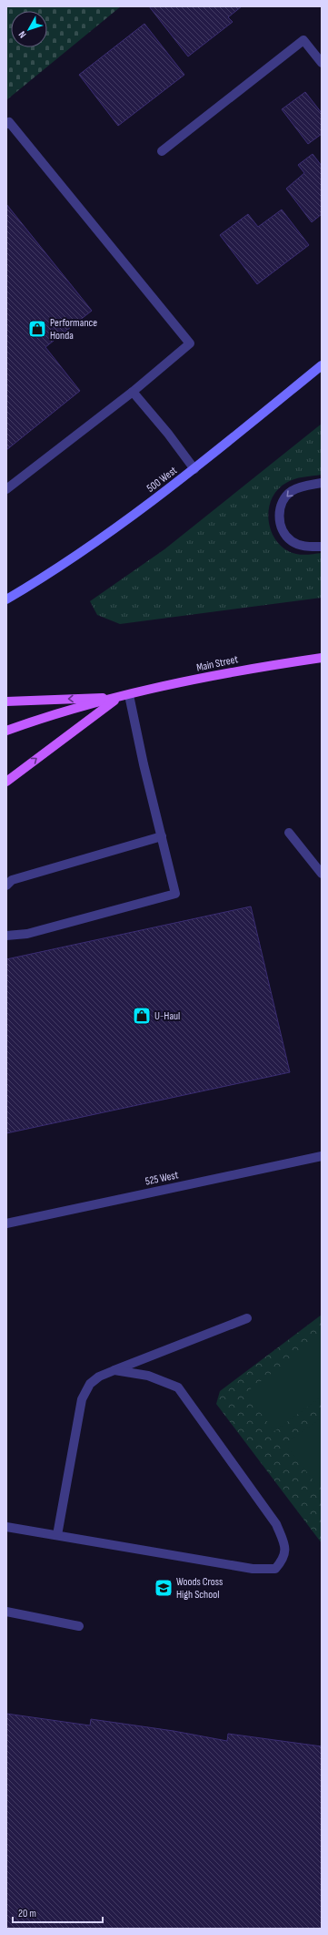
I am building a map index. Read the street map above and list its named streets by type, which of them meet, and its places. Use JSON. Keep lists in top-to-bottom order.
{
  "streets": {
    "main road": ["Main Street"],
    "street": ["500 West", "525 West"]
  },
  "places": {
    "shop": ["Performance Honda", "U-Haul"],
    "school or university": ["Woods Cross High School"]
  },
  "scale_bar": "20 m",
  "north": "bottom left"
}
